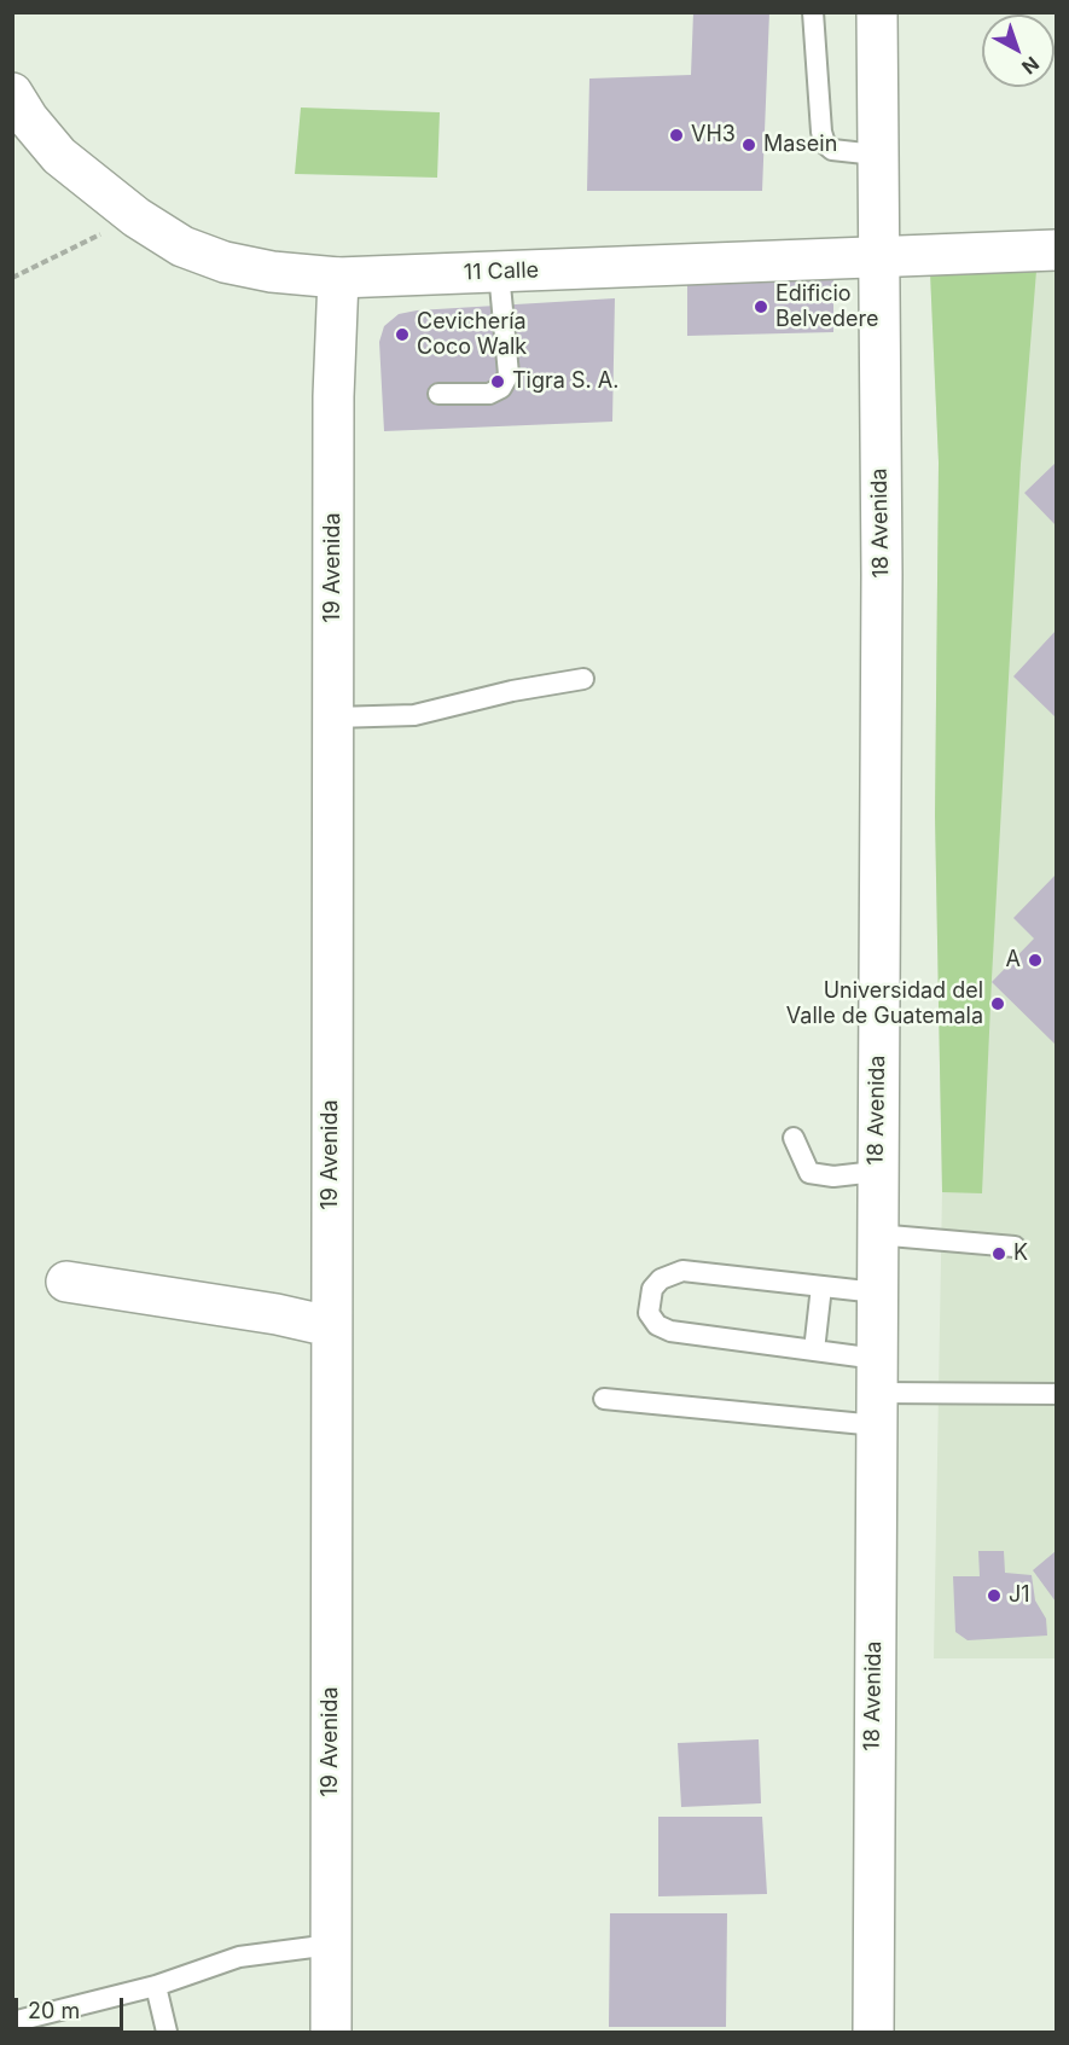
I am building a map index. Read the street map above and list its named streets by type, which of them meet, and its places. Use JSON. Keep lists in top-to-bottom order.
{
  "streets": {
    "street": ["11 Calle", "18 Avenida", "19 Avenida"]
  },
  "crossings": [
    ["11 Calle", "18 Avenida"],
    ["11 Calle", "19 Avenida"]
  ],
  "places": [
    "VH3",
    "Masein",
    "Edificio Belvedere",
    "Cevichería Coco Walk",
    "Tigra S. A.",
    "A",
    "Universidad del Valle de Guatemala",
    "K",
    "J1"
  ],
  "scale_bar": "20 m",
  "north": "bottom right"
}
